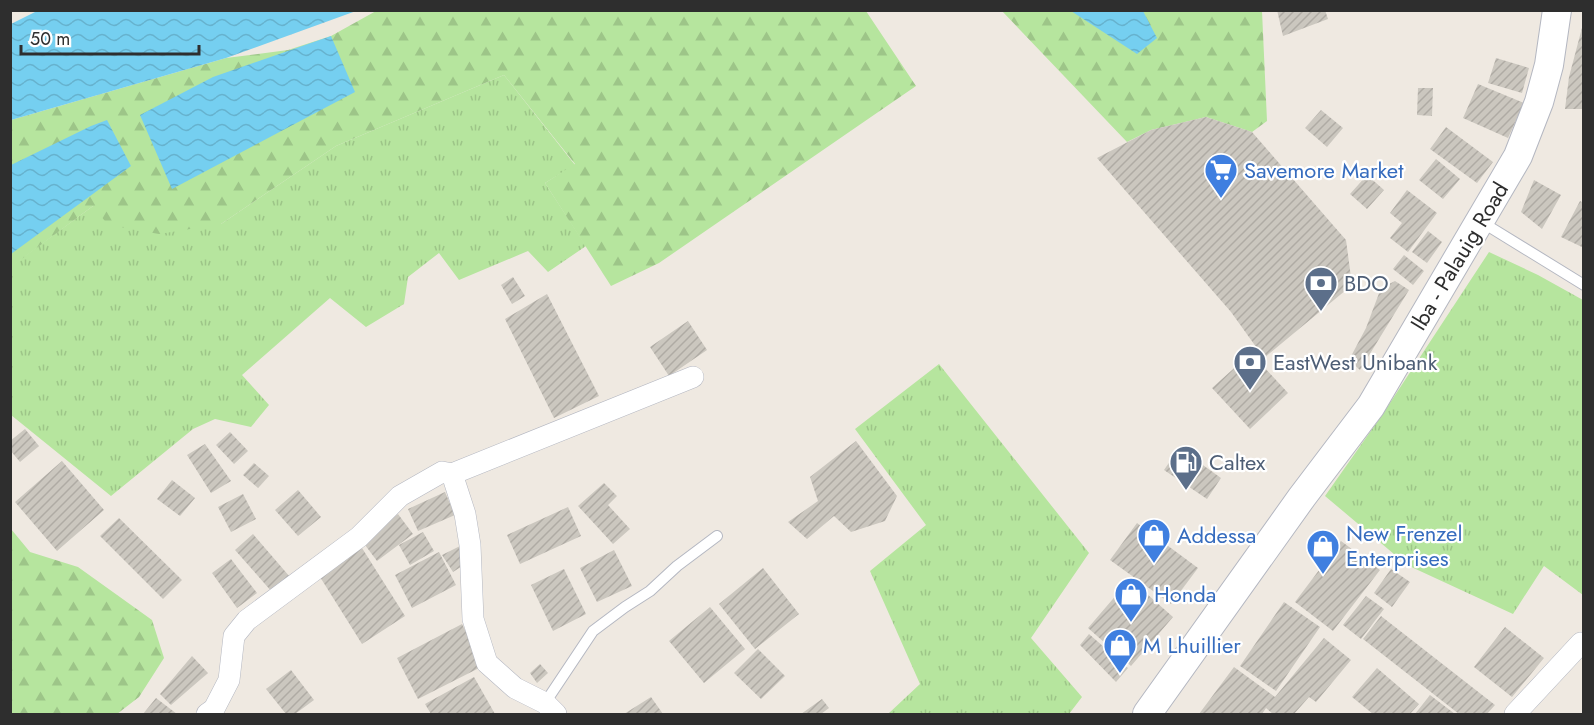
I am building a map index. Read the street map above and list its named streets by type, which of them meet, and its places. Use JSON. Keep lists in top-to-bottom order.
{
  "streets": {
    "main road": ["Iba - Palauig Road"]
  },
  "places": {
    "supermarket": ["Savemore Market"],
    "bank": ["BDO", "EastWest Unibank"],
    "fuel station": ["Caltex"],
    "shop": [
      "Addessa",
      "New Frenzel Enterprises",
      "Honda",
      "M Lhuillier"
    ]
  },
  "scale_bar": "50 m"
}
